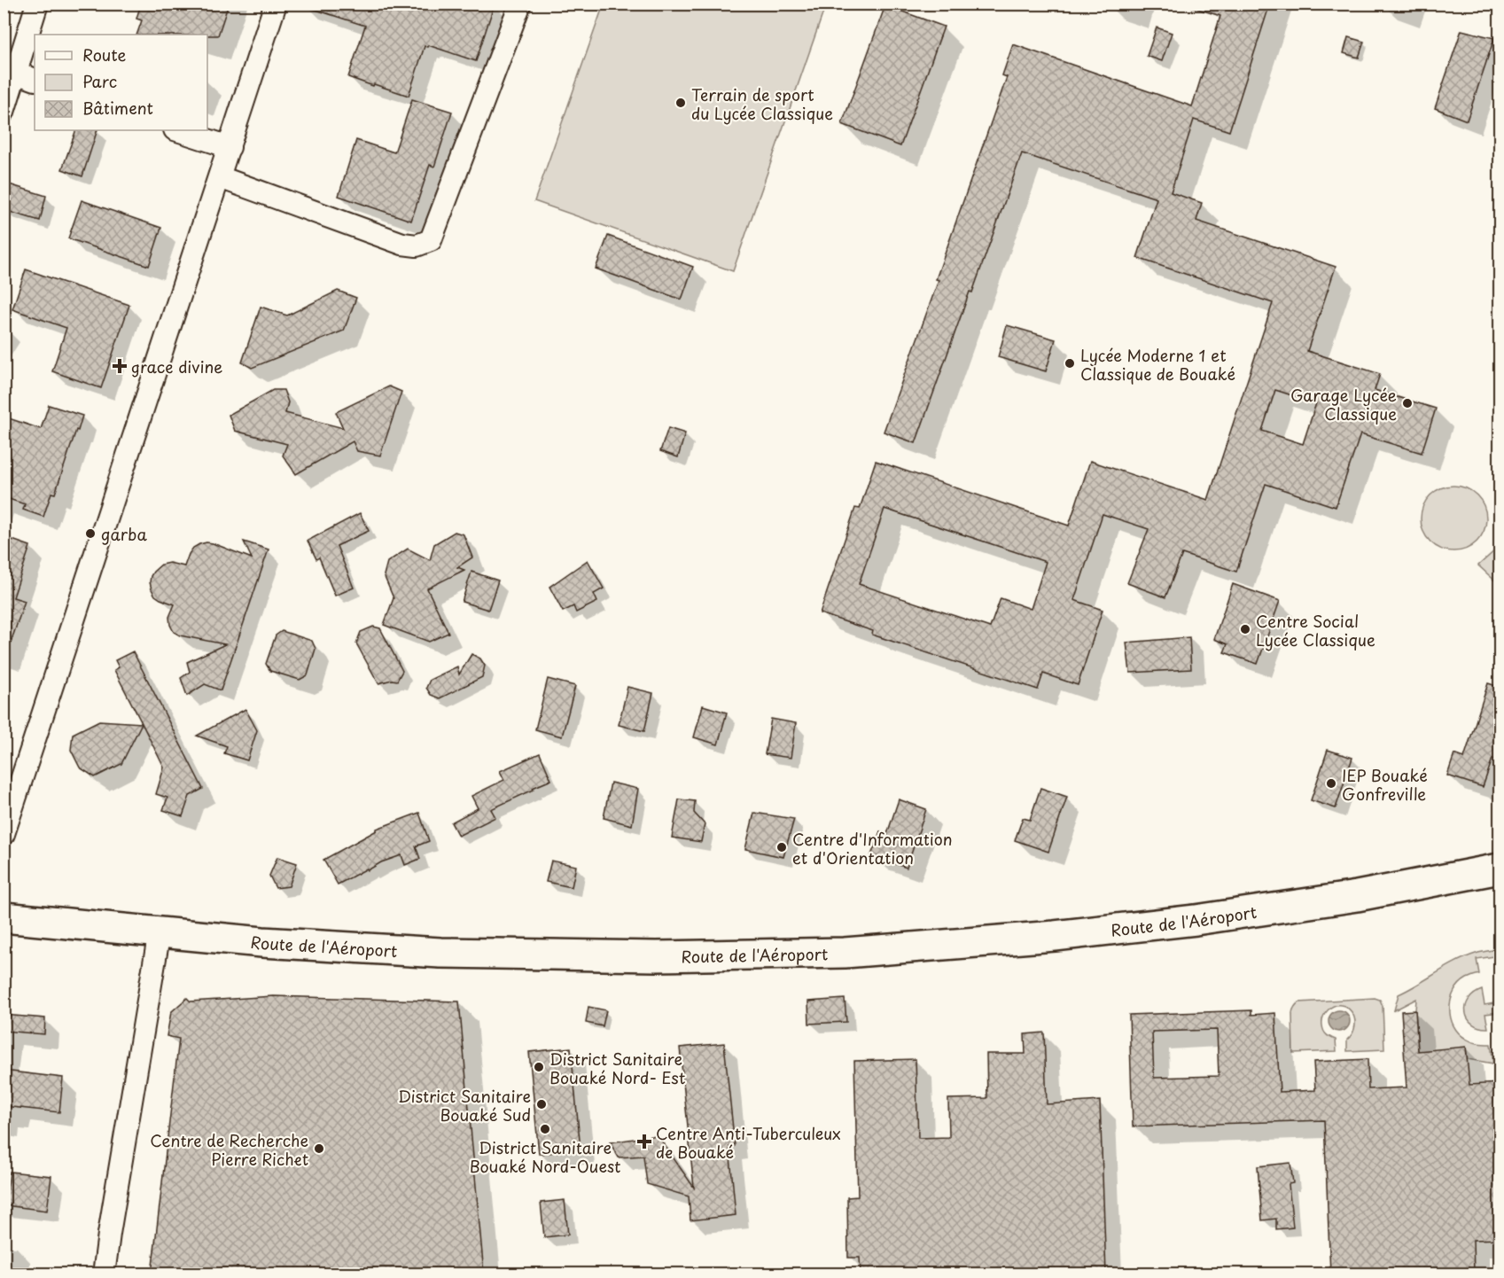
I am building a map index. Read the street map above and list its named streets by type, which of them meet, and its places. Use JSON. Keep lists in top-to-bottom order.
{
  "streets": {
    "main road": ["Route de l'Aéroport"]
  },
  "places": {
    "other": [
      "Terrain de sport du Lycée Classique",
      "Lycée Moderne 1 et Classique de Bouaké",
      "Garage Lycée Classique",
      "garba",
      "Centre Social Lycée Classique",
      "IEP Bouaké Gonfreville",
      "Centre d'Information et d'Orientation",
      "District Sanitaire Bouaké Nord- Est",
      "District Sanitaire Bouaké Sud",
      "District Sanitaire Bouaké Nord-Ouest",
      "Centre de Recherche Pierre Richet"
    ],
    "health": ["grace divine", "Centre Anti-Tuberculeux de Bouaké"]
  },
  "legend": ["Route", "Parc", "Bâtiment"]
}
